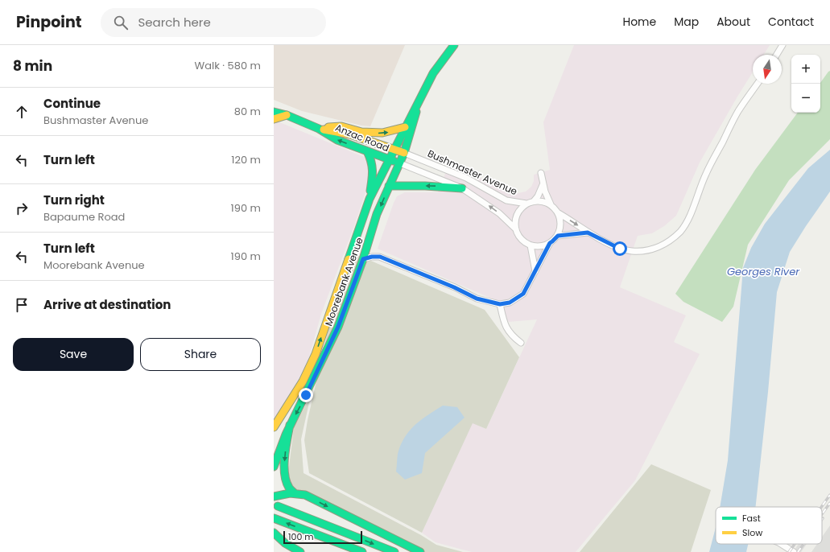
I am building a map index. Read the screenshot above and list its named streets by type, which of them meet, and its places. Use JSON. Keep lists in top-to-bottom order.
{
  "streets": {
    "main road": ["Anzac Road", "Bushmaster Avenue", "Moorebank Avenue"]
  },
  "crossings": [
    ["Anzac Road", "Bushmaster Avenue"],
    ["Anzac Road", "Moorebank Avenue"],
    ["Bushmaster Avenue", "Moorebank Avenue"]
  ],
  "water": ["Georges River"],
  "legend": ["Fast", "Slow"],
  "scale_bar": "100 m",
  "north": "bottom",
  "page": {
    "header": "Pinpoint",
    "search": "Search here",
    "nav": [
      "Home",
      "Map",
      "About",
      "Contact"
    ],
    "heading": ["8 min", "Walk · 580 m"],
    "map_buttons": ["+", "−"],
    "list": [
      ["Continue", "Bushmaster Avenue", "80 m"],
      ["Turn left", "120 m"],
      ["Turn right", "Bapaume Road", "190 m"],
      ["Turn left", "Moorebank Avenue", "190 m"],
      "Arrive at destination"
    ],
    "buttons": ["Save", "Share"],
    "scale": "100 m"
  }
}
